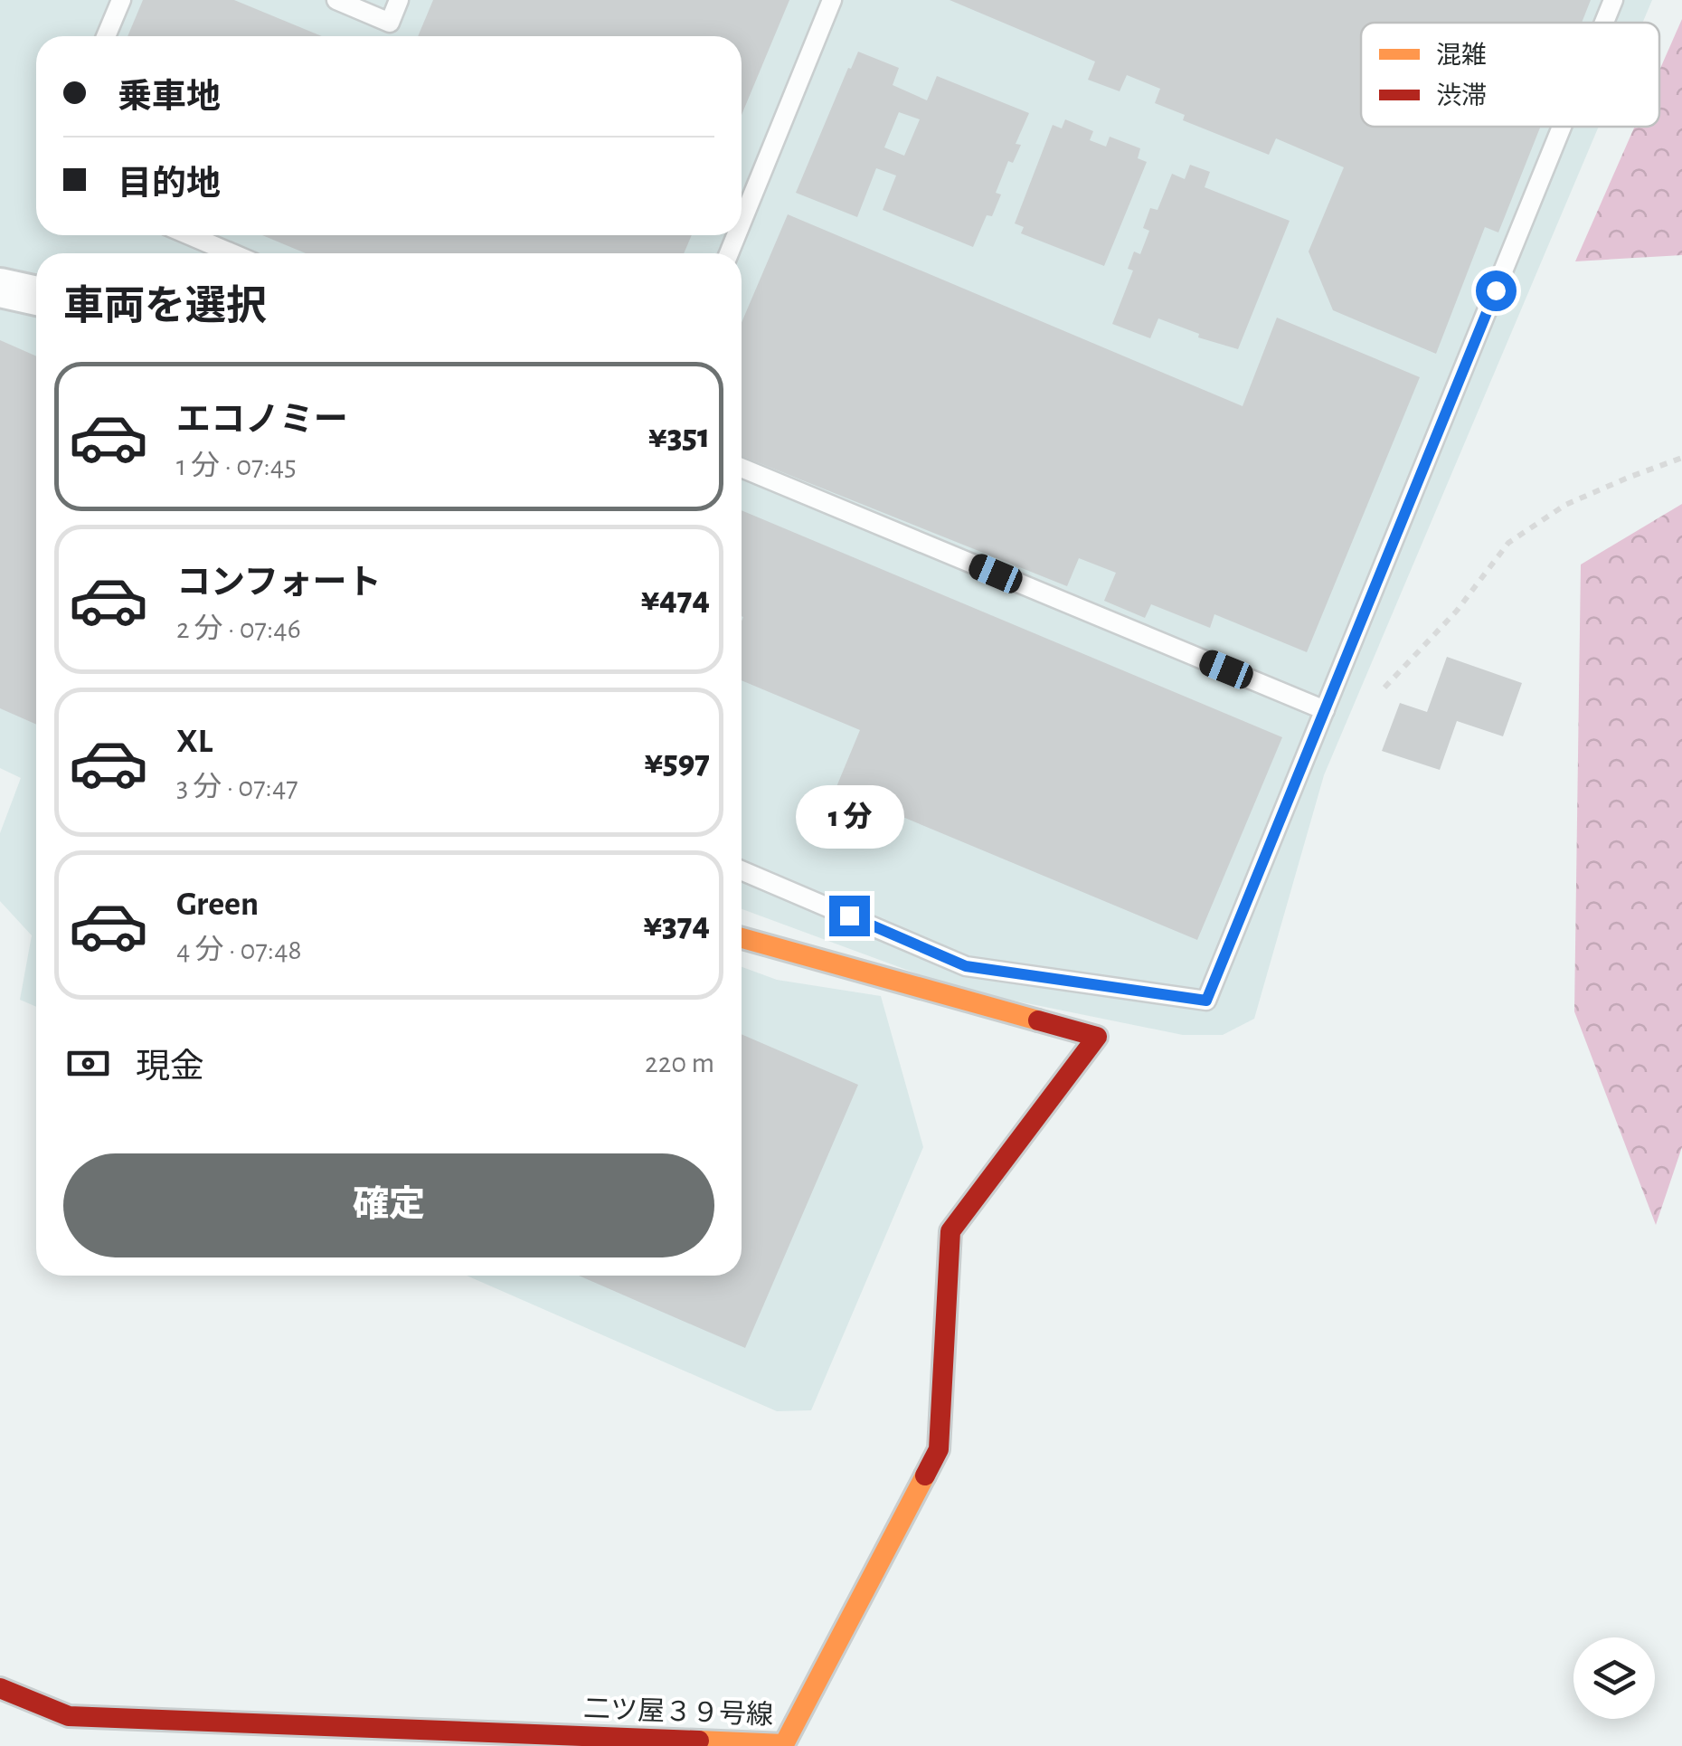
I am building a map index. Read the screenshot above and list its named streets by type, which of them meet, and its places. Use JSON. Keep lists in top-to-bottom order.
{
  "streets": {
    "street": ["二ツ屋３９号線"]
  },
  "legend": ["混雑", "渋滞"],
  "page": {
    "banner": ["乗車地", "目的地"],
    "heading": "車両を選択",
    "list": [
      {
        "name": "エコノミー",
        "note": "1 分 · 07:45",
        "value": "¥351"
      },
      {
        "name": "コンフォート",
        "note": "2 分 · 07:46",
        "value": "¥474"
      },
      {
        "name": "XL",
        "note": "3 分 · 07:47",
        "value": "¥597"
      },
      {
        "name": "Green",
        "note": "4 分 · 07:48",
        "value": "¥374"
      }
    ],
    "bubble": "1 分",
    "pay": ["現金", "220 m"],
    "buttons": "確定"
  }
}
